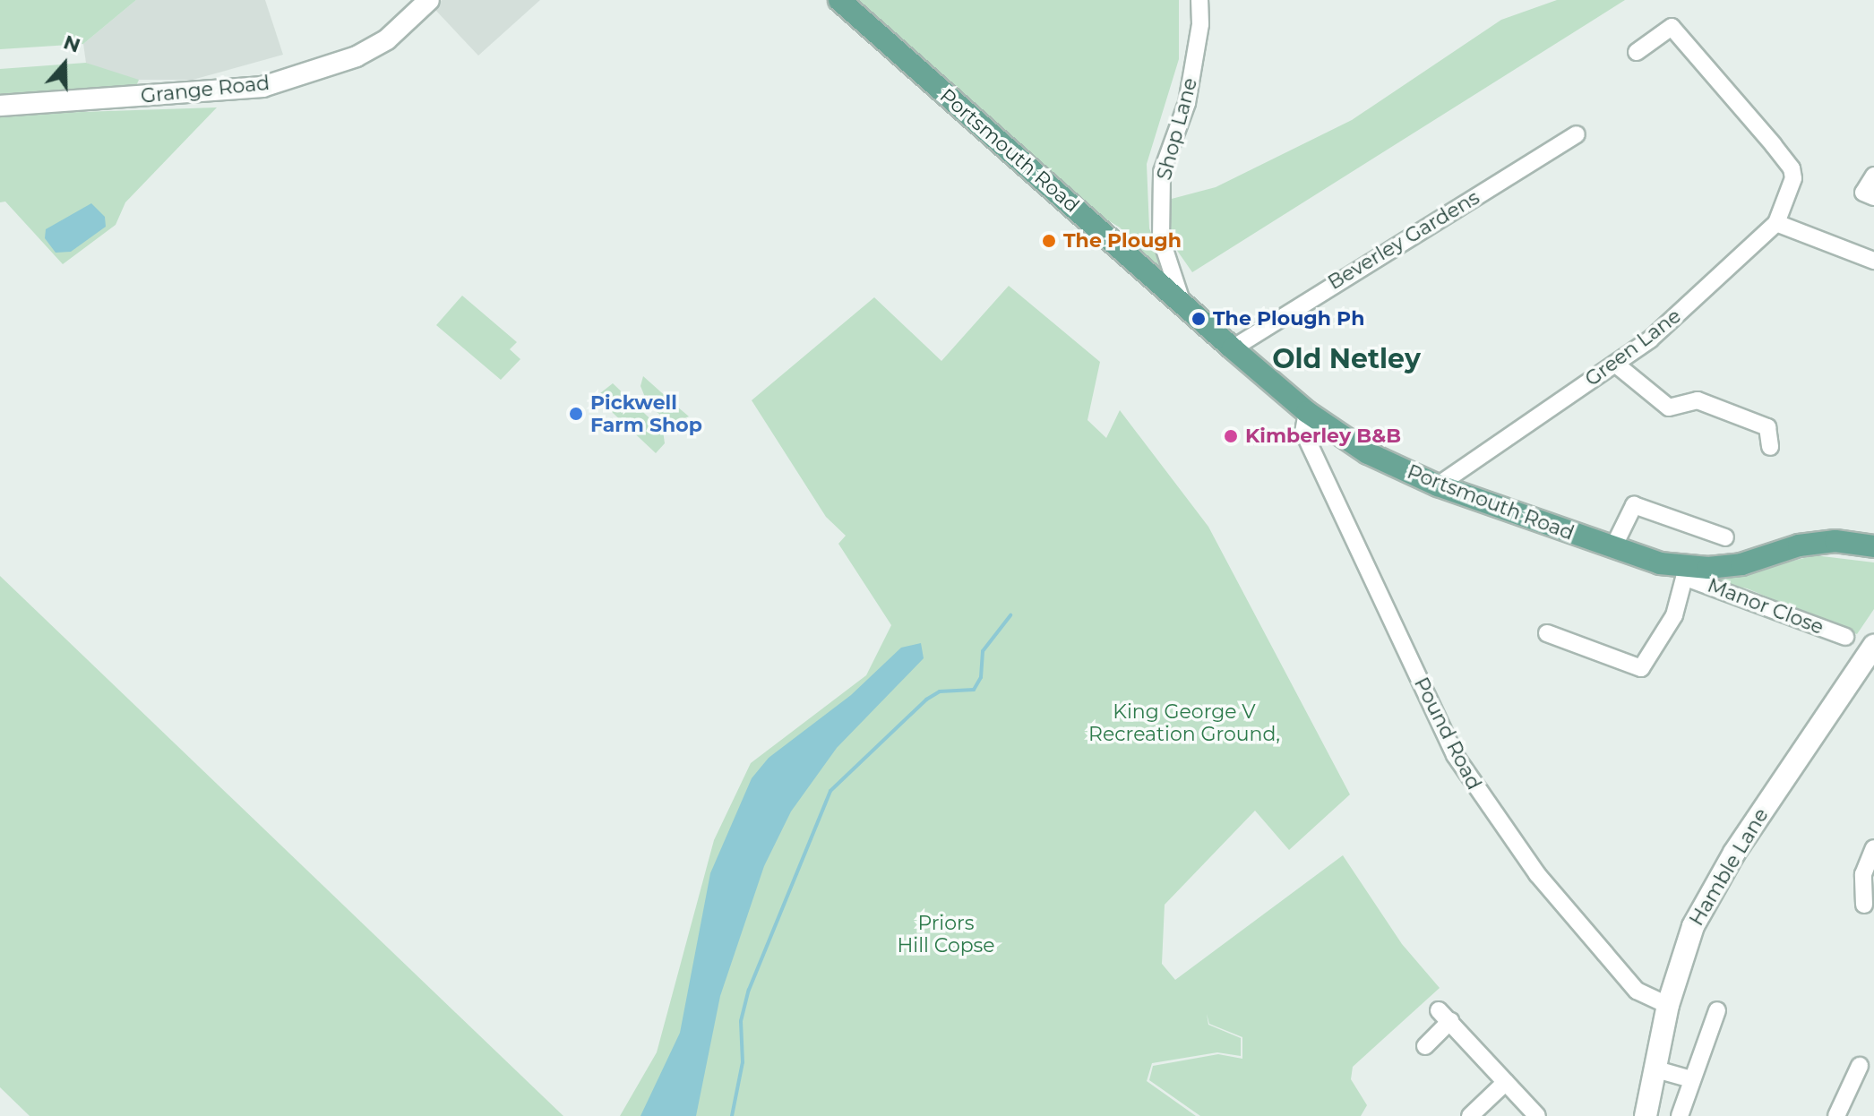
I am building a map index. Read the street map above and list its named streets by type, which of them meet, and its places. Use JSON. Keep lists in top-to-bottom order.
{
  "streets": {
    "main road": ["Portsmouth Road", "Hamble Lane"],
    "street": [
      "Grange Road",
      "Shop Lane",
      "Beverley Gardens",
      "Green Lane",
      "Manor Close",
      "Pound Road"
    ]
  },
  "crossings": [
    ["Shop Lane", "Portsmouth Road"],
    ["Portsmouth Road", "Beverley Gardens"],
    ["Portsmouth Road", "Green Lane"],
    ["Portsmouth Road", "Manor Close"],
    ["Portsmouth Road", "Pound Road"],
    ["Pound Road", "Hamble Lane"]
  ],
  "districts": ["Old Netley"],
  "parks": ["King George V Recreation Ground,", "Priors Hill Copse"],
  "places": [
    "The Plough",
    "The Plough Ph",
    "Pickwell Farm Shop",
    "Kimberley B&B"
  ],
  "north": "top"
}
